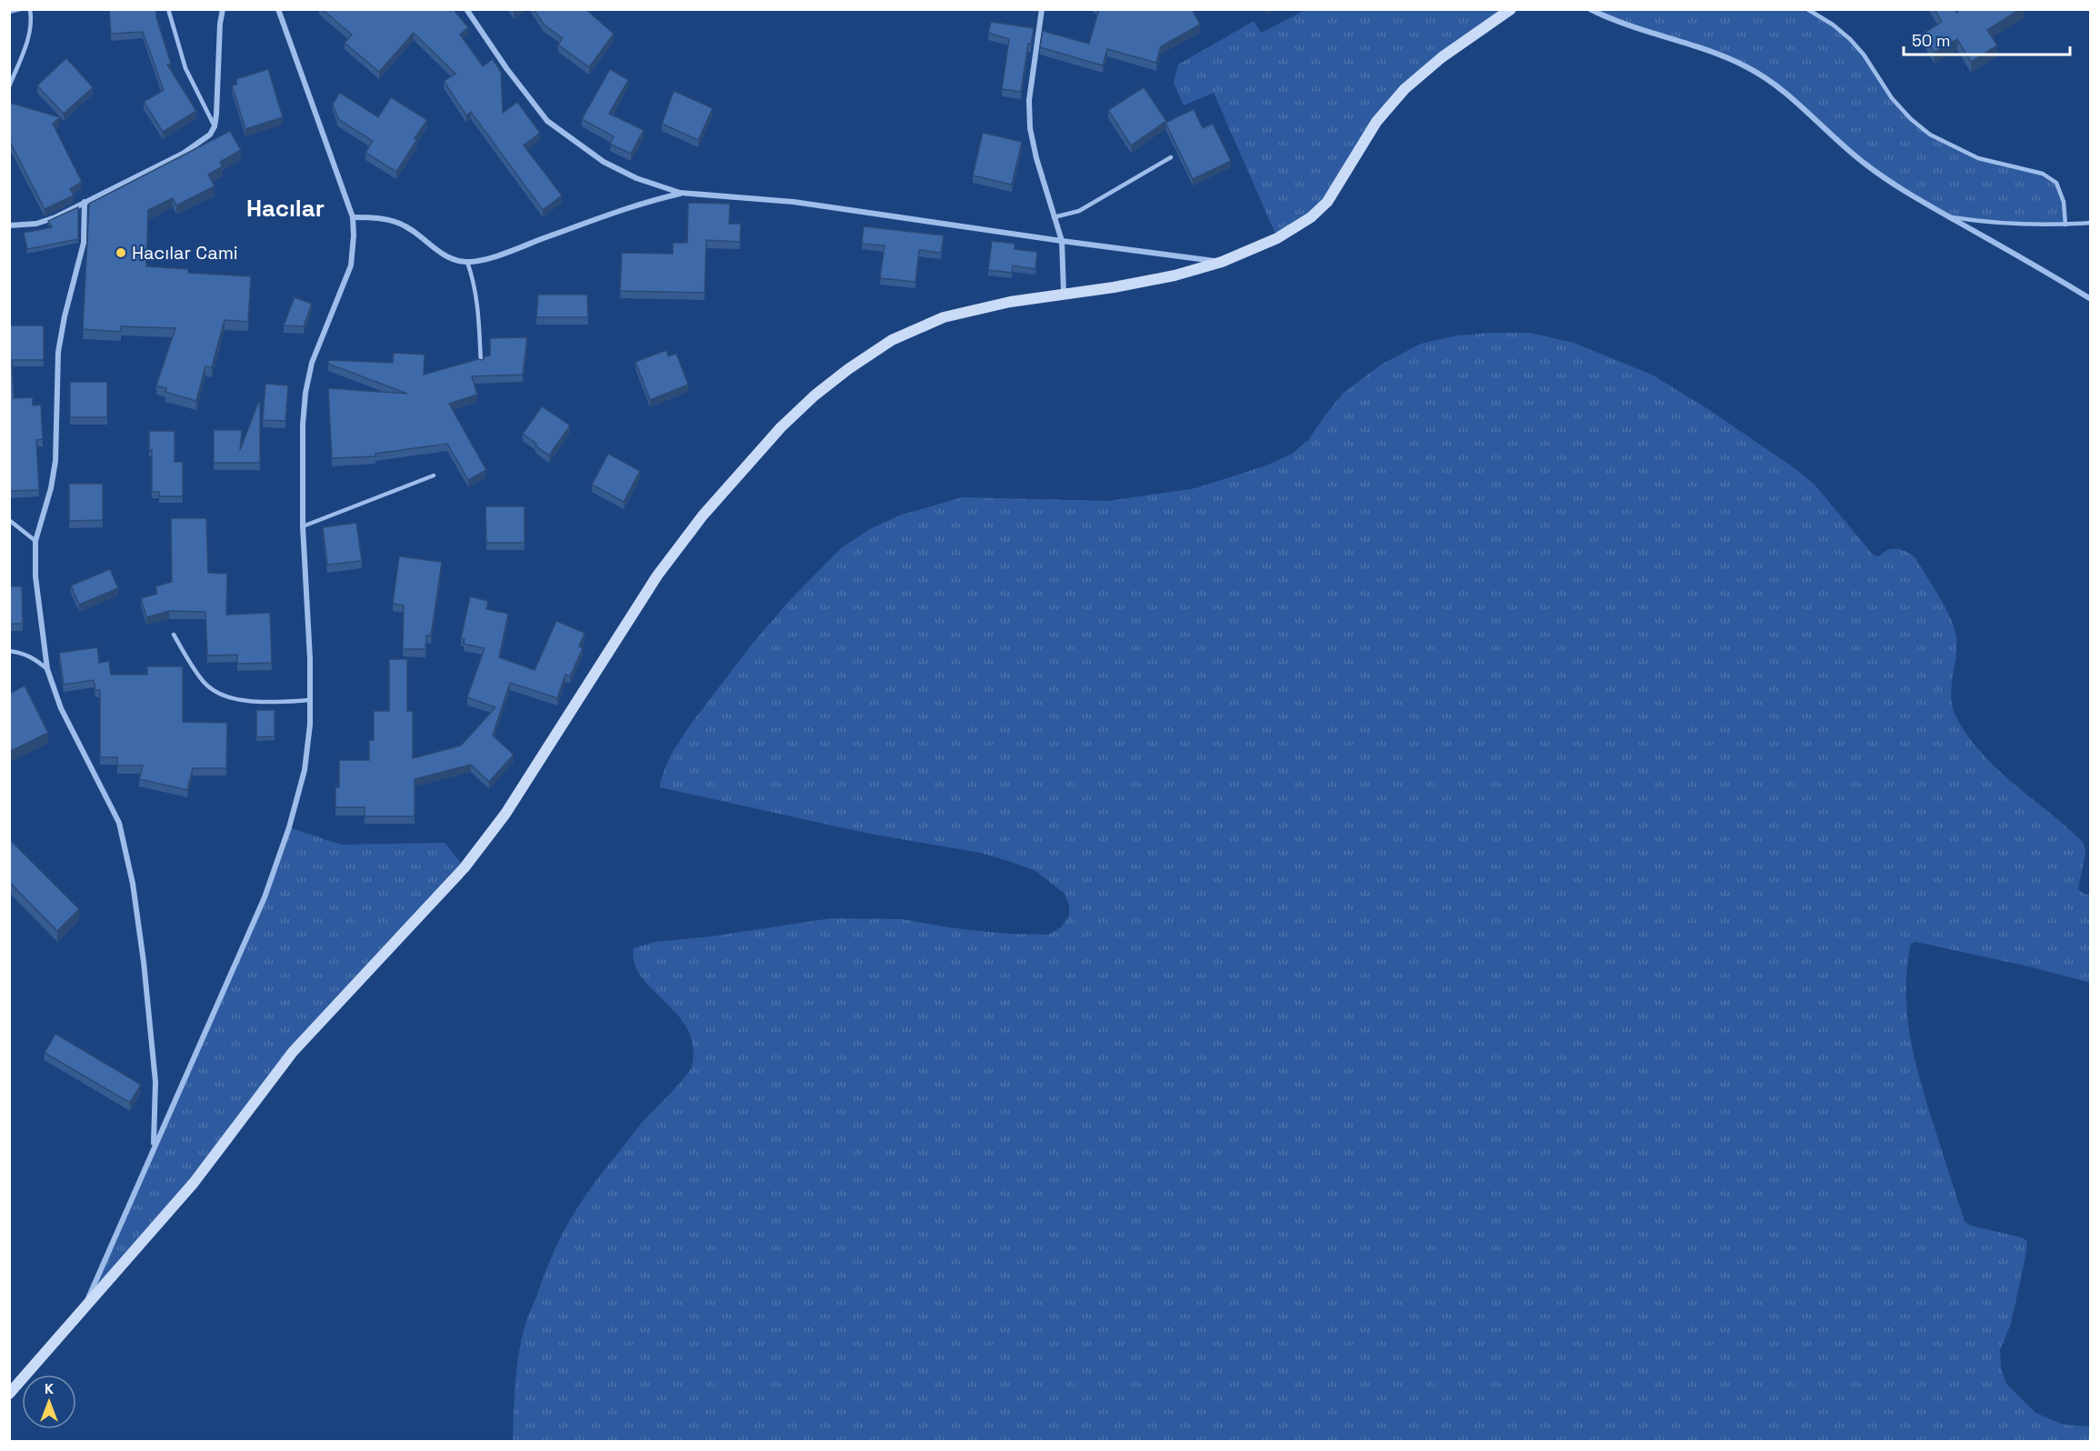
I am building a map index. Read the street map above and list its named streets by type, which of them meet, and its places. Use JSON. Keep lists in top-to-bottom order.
{
  "districts": ["Hacılar"],
  "places": ["Hacılar Cami"],
  "scale_bar": "50 m",
  "north": "top"
}
